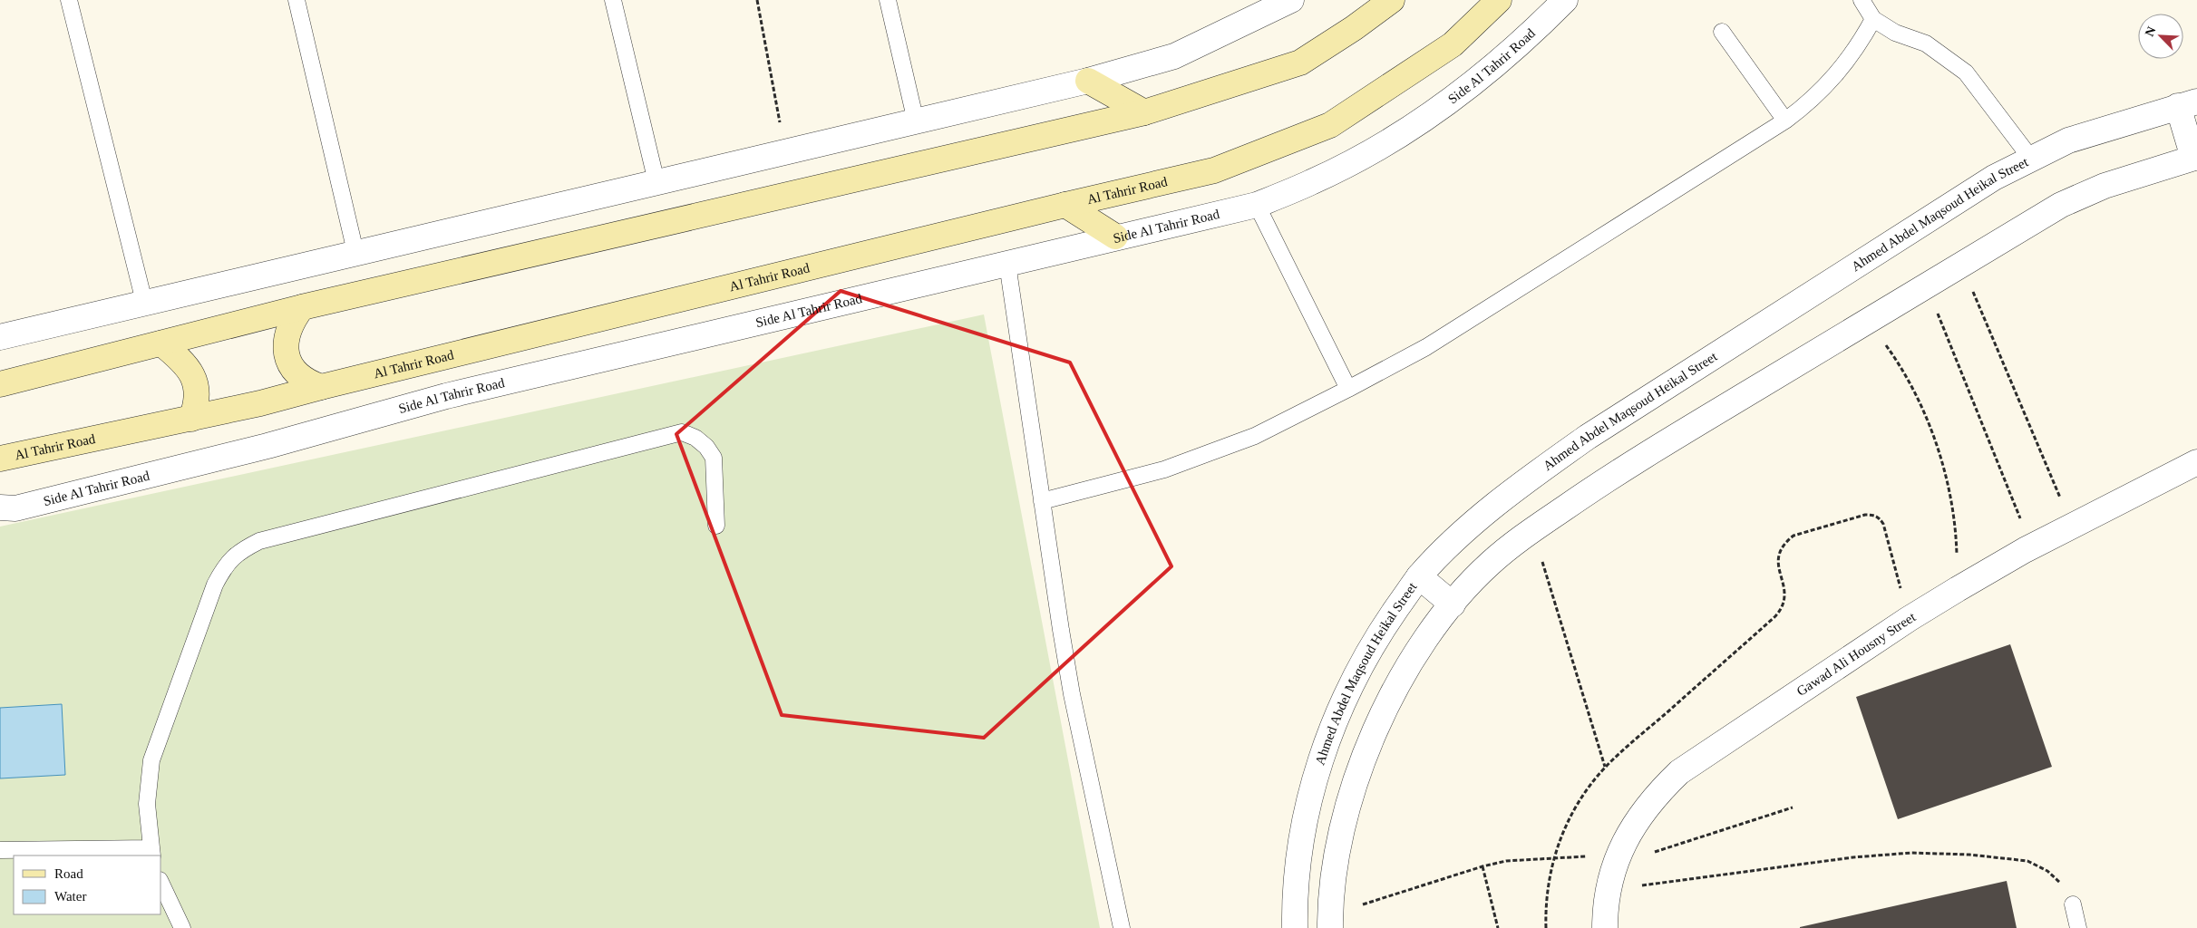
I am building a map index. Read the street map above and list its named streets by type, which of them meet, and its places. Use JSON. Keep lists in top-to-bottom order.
{
  "streets": {
    "street": [
      "Side Al Tahrir Road",
      "Al Tahrir Road",
      "Ahmed Abdel Maqsoud Heikal Street",
      "Gawad Ali Housny Street"
    ]
  },
  "legend": ["Road", "Water"],
  "north": "top left"
}
